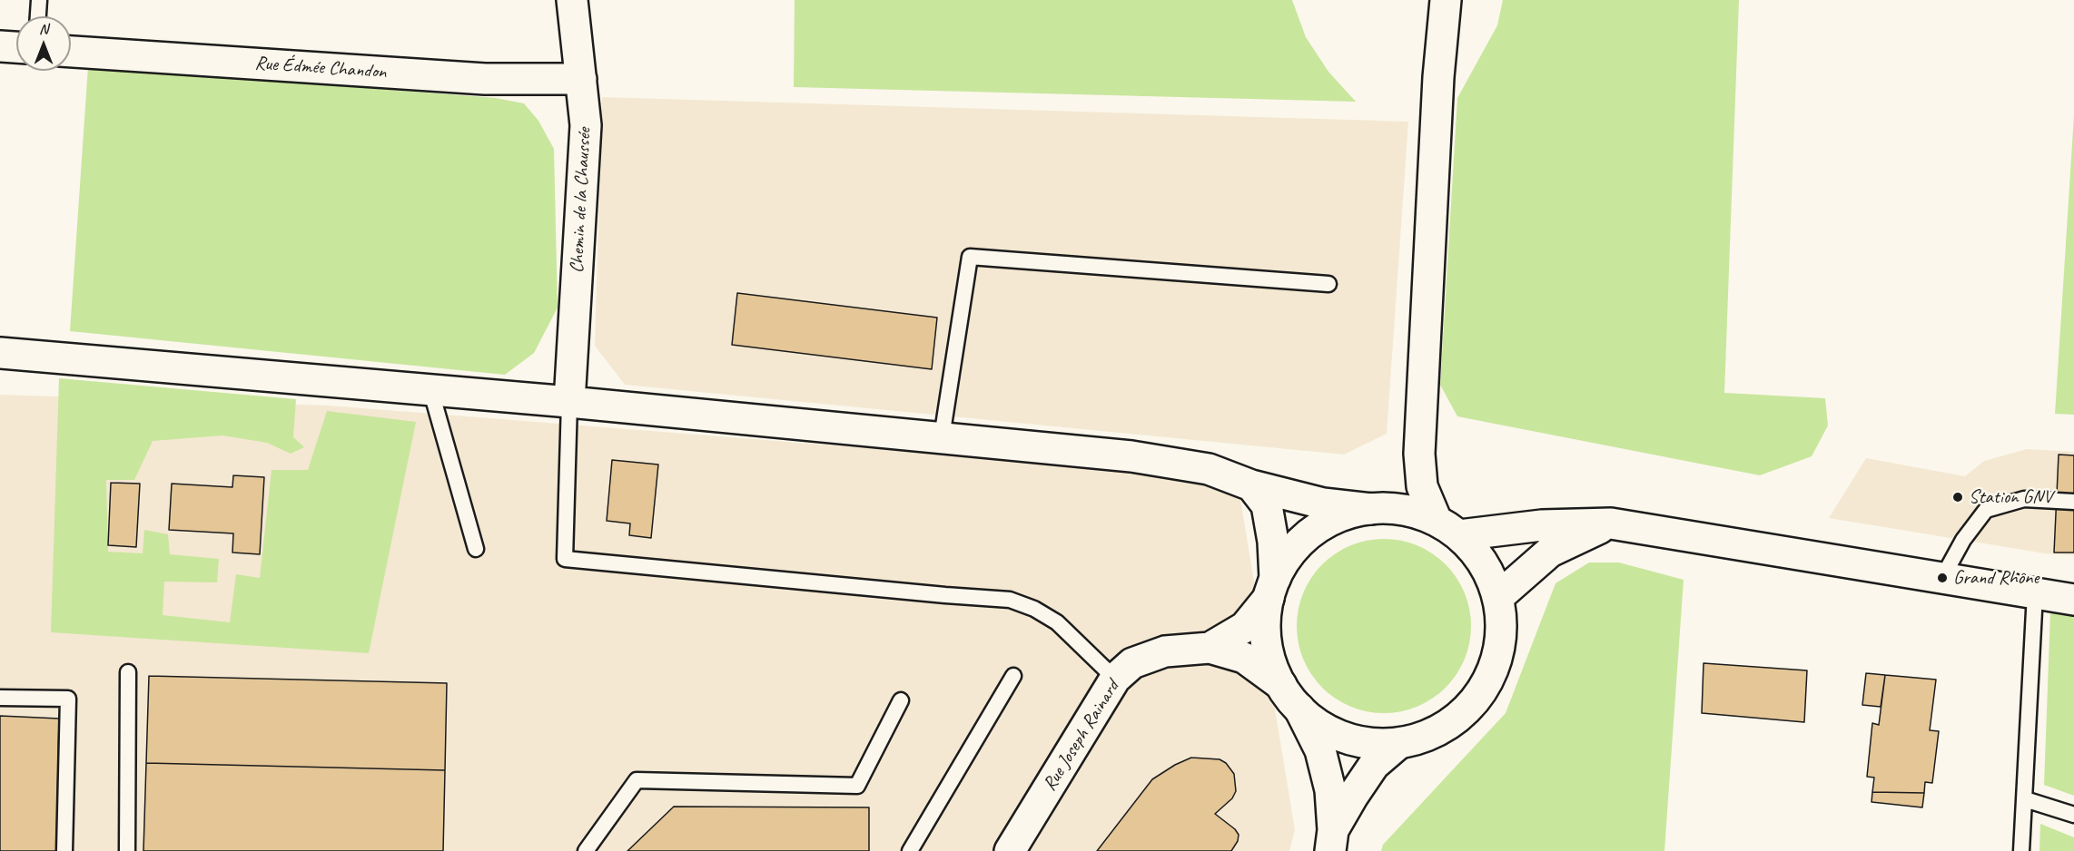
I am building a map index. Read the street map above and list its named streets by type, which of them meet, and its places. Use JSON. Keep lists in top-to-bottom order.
{
  "streets": {
    "street": ["Rue Édmée Chandon", "Chemin de la Chaussée", "Rue Joseph Rainard"]
  },
  "crossings": [
    ["Rue Édmée Chandon", "Chemin de la Chaussée"]
  ],
  "places": ["Station GNV", "Grand Rhône"],
  "north": "top"
}
